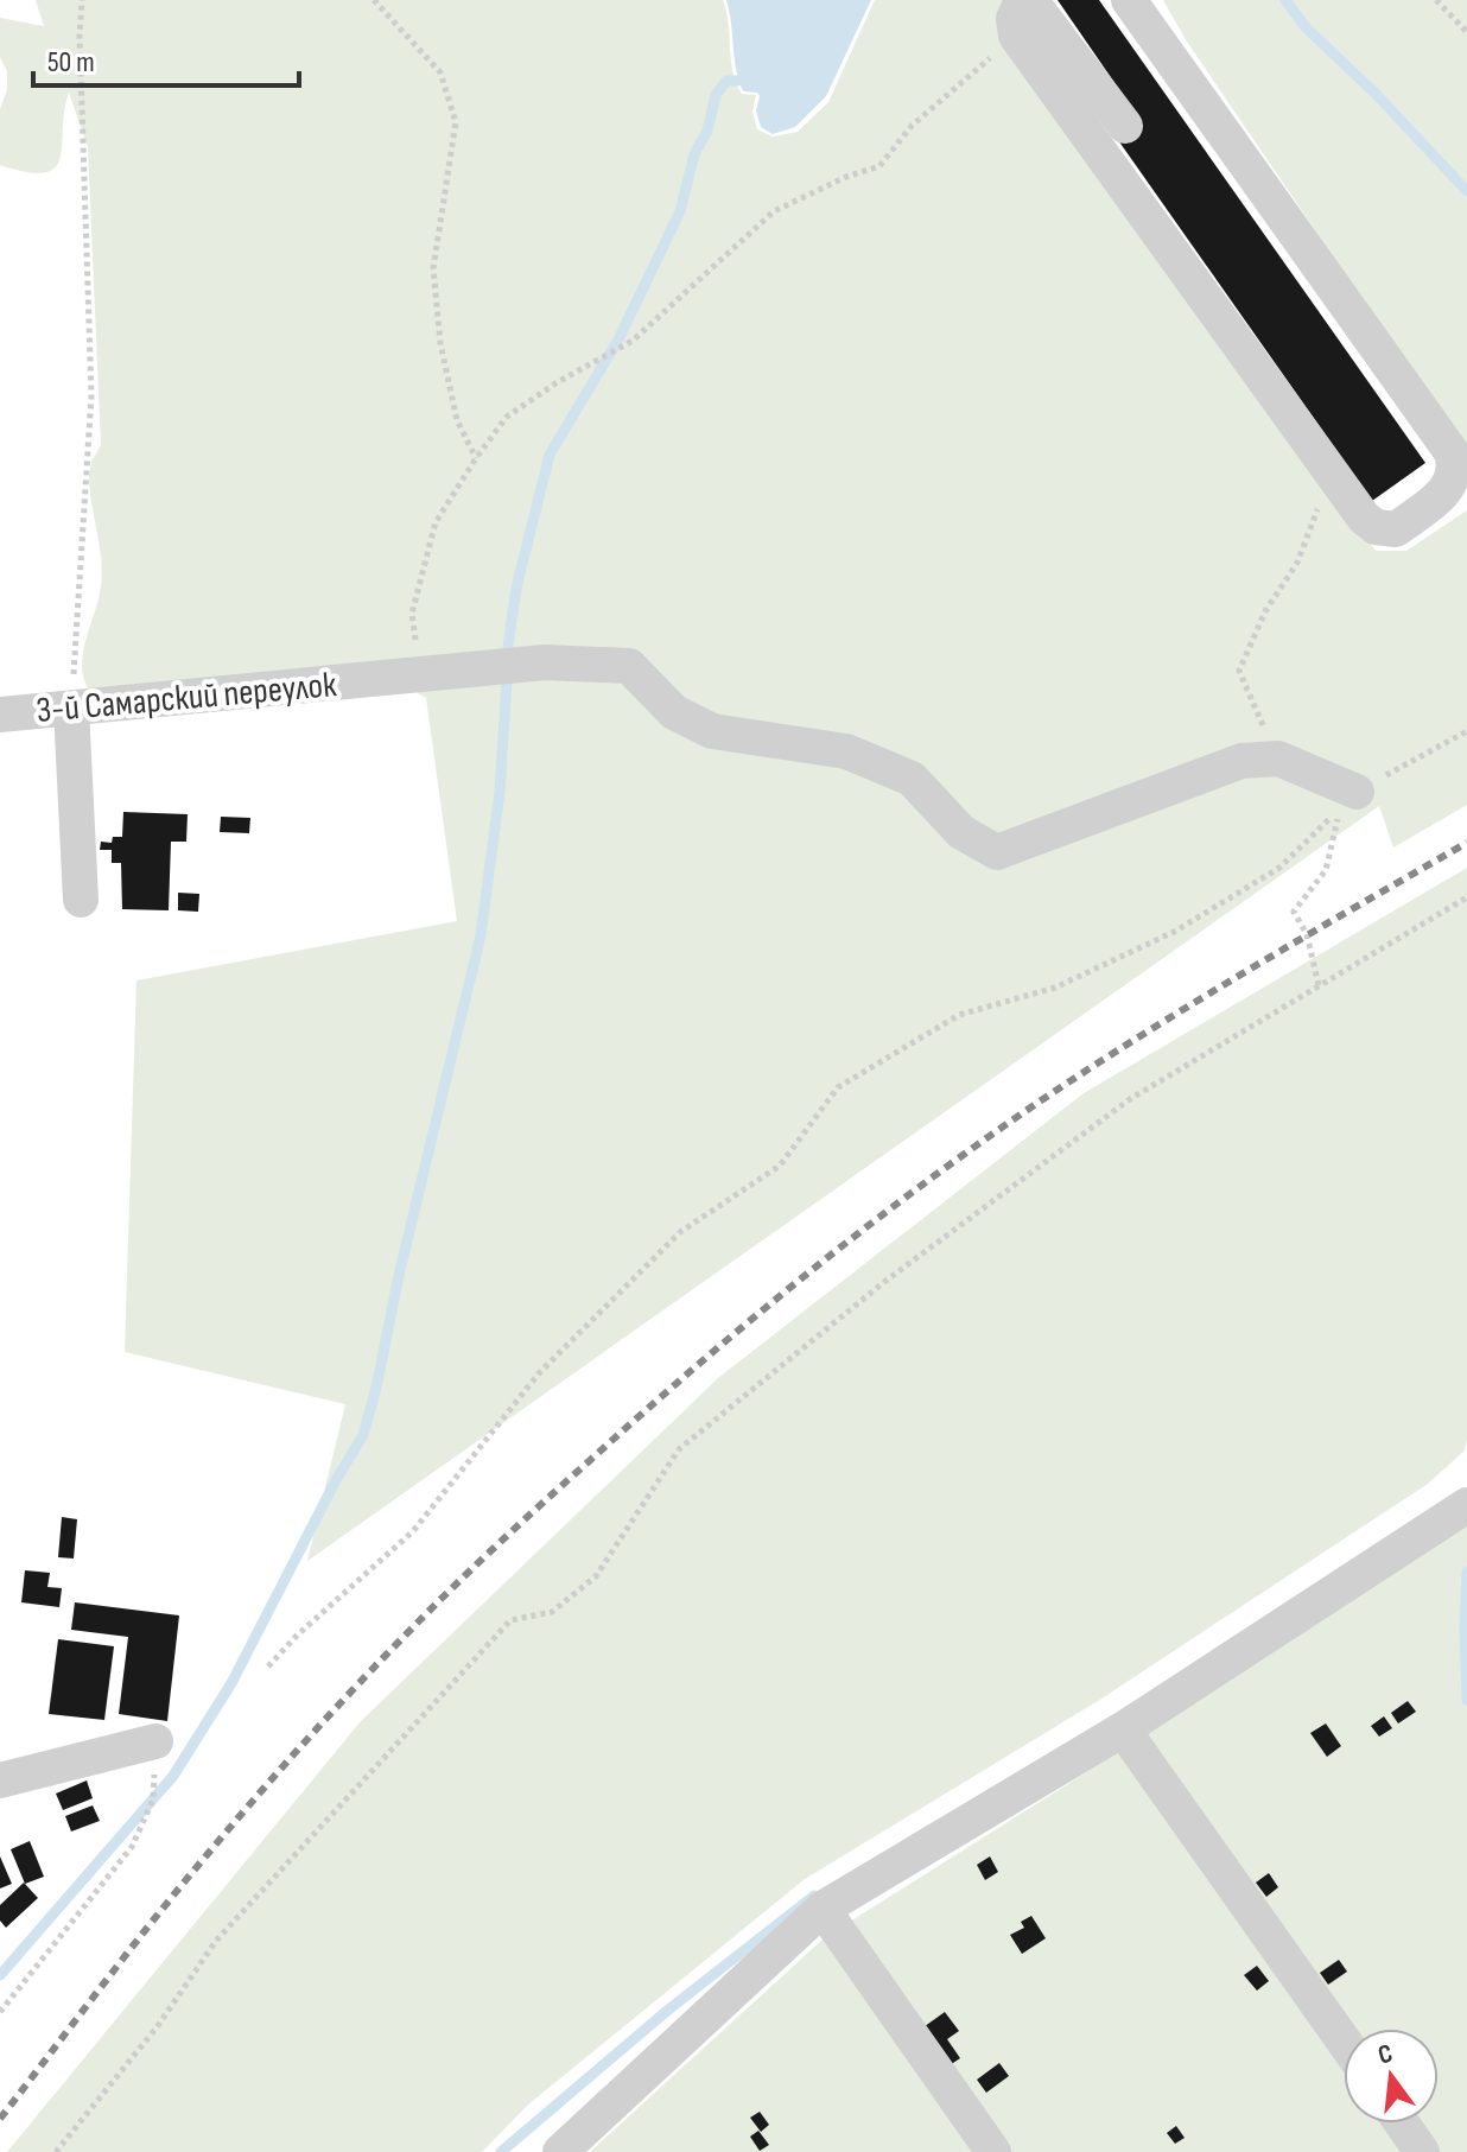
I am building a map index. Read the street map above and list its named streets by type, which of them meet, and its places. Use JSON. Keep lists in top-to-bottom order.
{
  "streets": {
    "street": ["3-й Самарский переулок"]
  },
  "scale_bar": "50 m",
  "north": "top"
}
